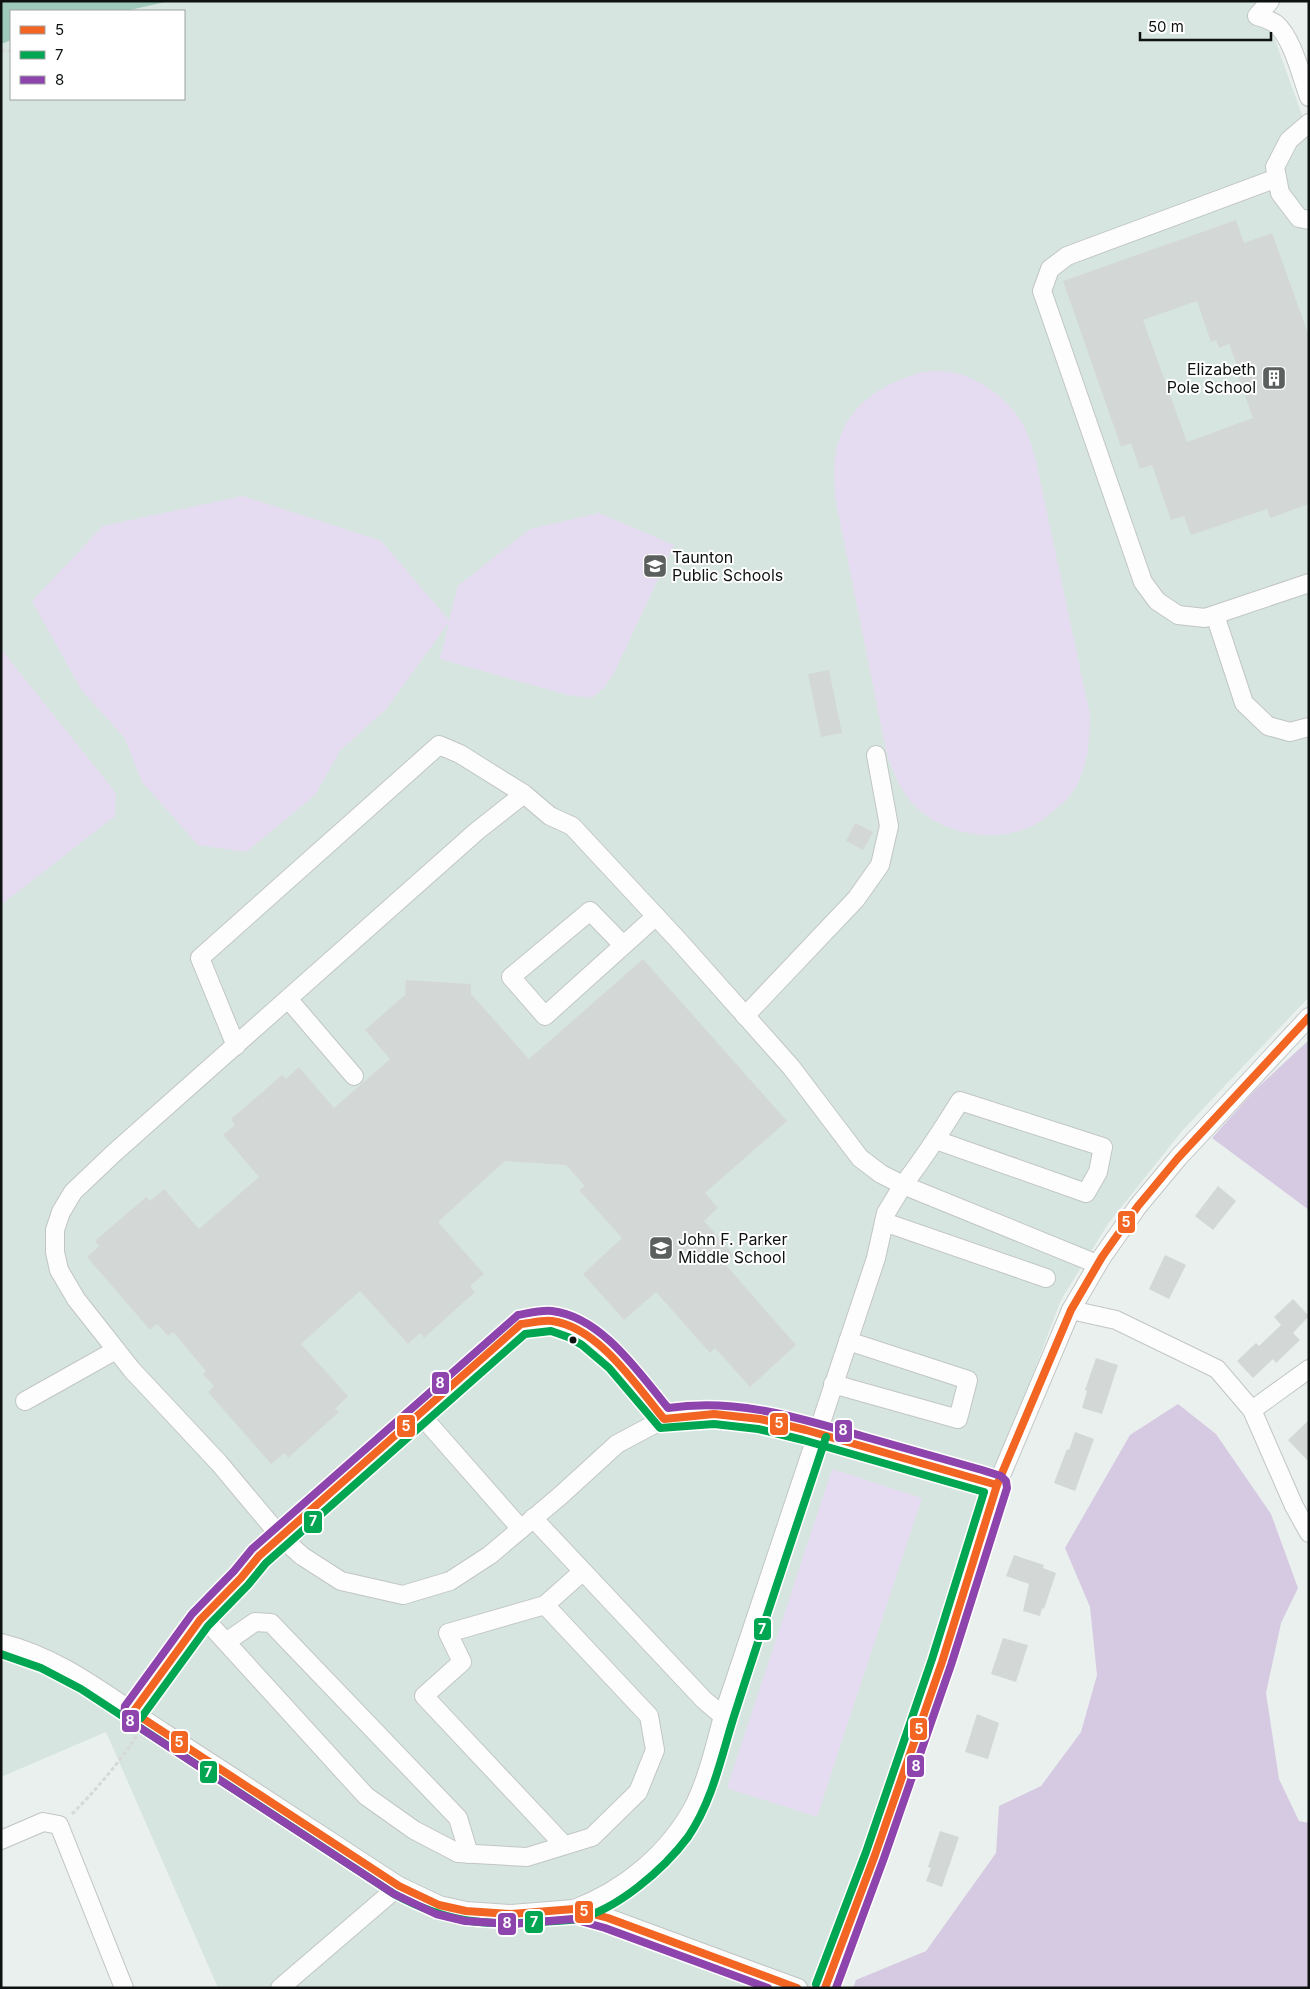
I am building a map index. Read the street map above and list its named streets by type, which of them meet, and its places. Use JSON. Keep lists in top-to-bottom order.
{
  "places": {
    "building": ["Elizabeth Pole School"],
    "school or university": ["Taunton Public Schools", "John F. Parker Middle School"]
  },
  "lines": ["transit line 5", "transit line 8", "transit line 7"],
  "legend": ["5", "7", "8"],
  "scale_bar": "50 m"
}
